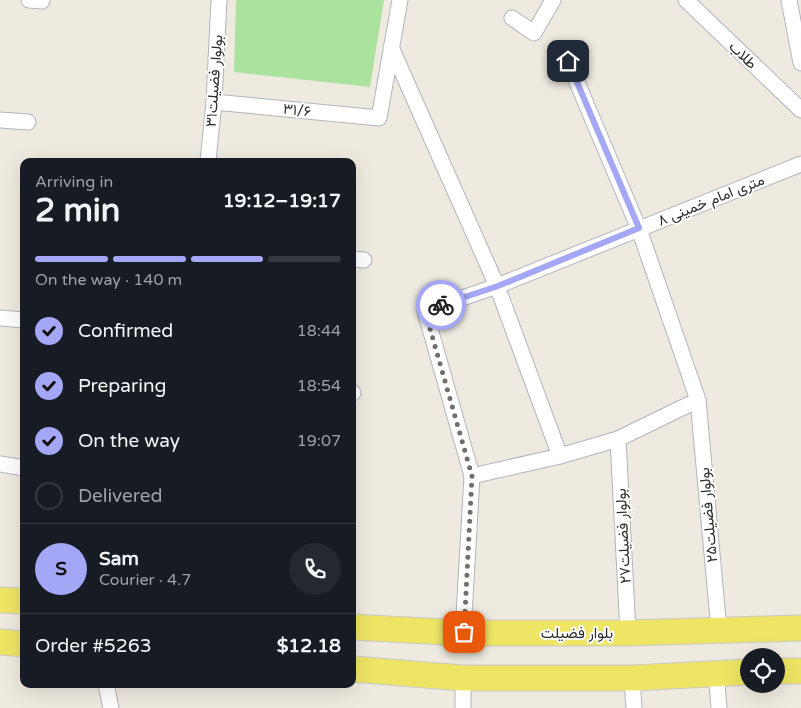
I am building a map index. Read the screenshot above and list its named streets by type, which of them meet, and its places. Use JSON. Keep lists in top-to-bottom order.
{
  "streets": {
    "main road": ["بلوار فضیلت"],
    "street": [
      "طلاب",
      "بولوار فضیلت۳۱",
      "۳۱/۶",
      "۸ متری امام خمینی",
      "بولوار فضیلت۲۵",
      "بولوار فضیلت۲۷"
    ]
  },
  "crossings": [
    ["بولوار فضیلت۳۱", "۳۱/۶"],
    ["۸ متری امام خمینی", "بولوار فضیلت۲۵"],
    ["بولوار فضیلت۲۵", "بلوار فضیلت"],
    ["بولوار فضیلت۲۷", "بلوار فضیلت"]
  ],
  "page": {
    "heading": ["2 min", "Arriving in", "19:12–19:17"],
    "panel": [
      "Sam",
      "Courier · 4.7",
      "Order #5263",
      "$12.18"
    ],
    "bar": "On the way · 140 m",
    "list": [
      ["Confirmed", "18:44"],
      ["Preparing", "18:54"],
      ["On the way", "19:07"],
      "Delivered"
    ],
    "round": "S"
  }
}
